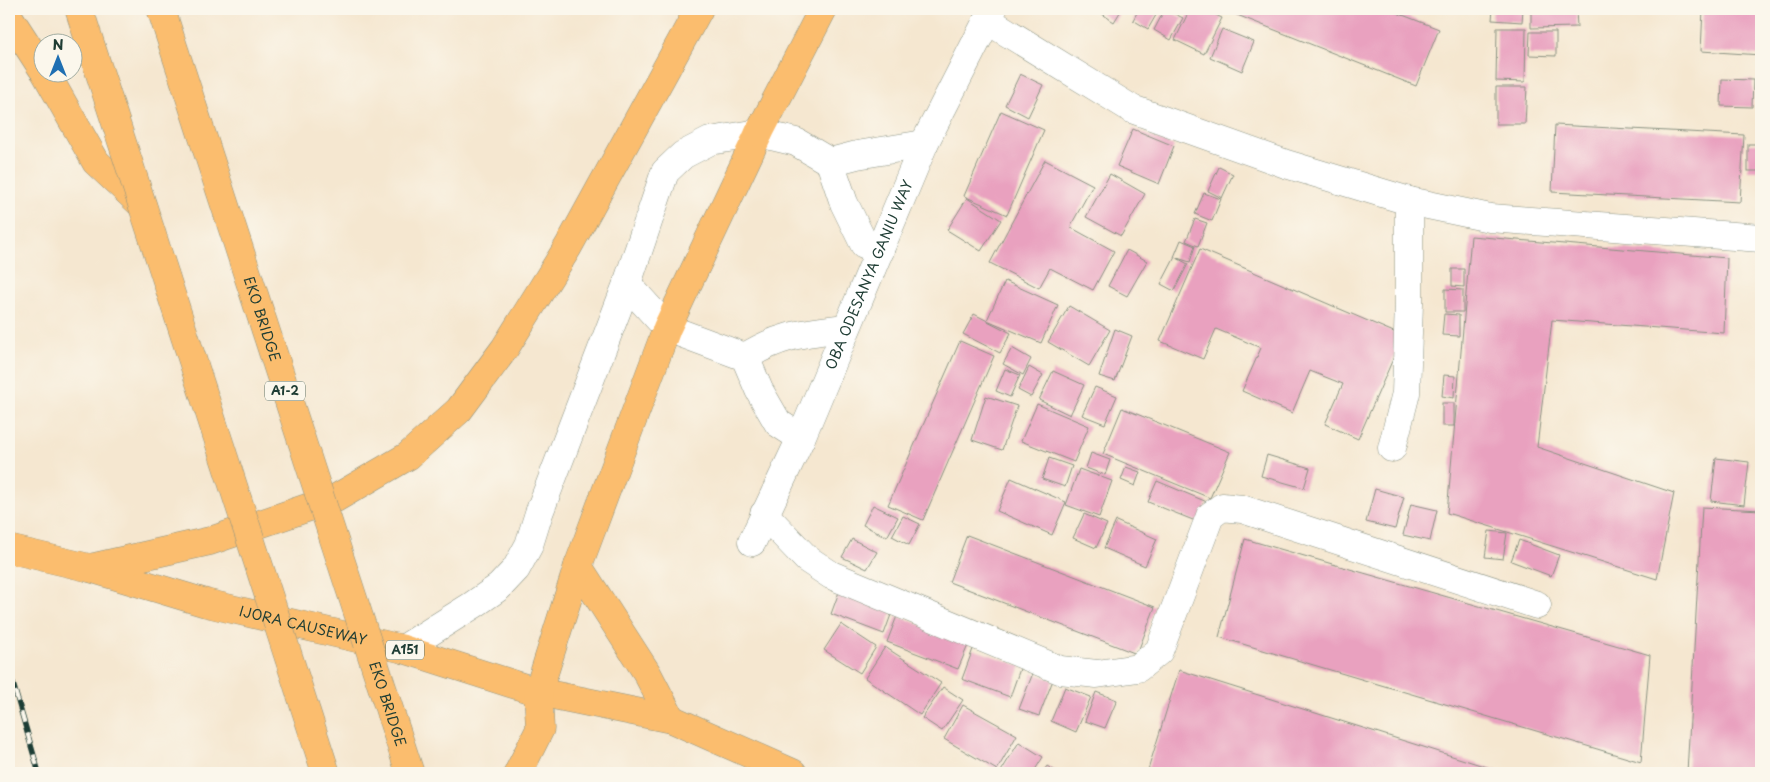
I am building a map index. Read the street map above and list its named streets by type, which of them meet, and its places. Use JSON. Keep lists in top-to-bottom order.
{
  "streets": {
    "main road": [
      "EKO BRIDGE",
      "A1-2",
      "IJORA CAUSEWAY",
      "A151"
    ],
    "street": ["OBA ODESANYA GANIU WAY"]
  },
  "north": "top"
}
